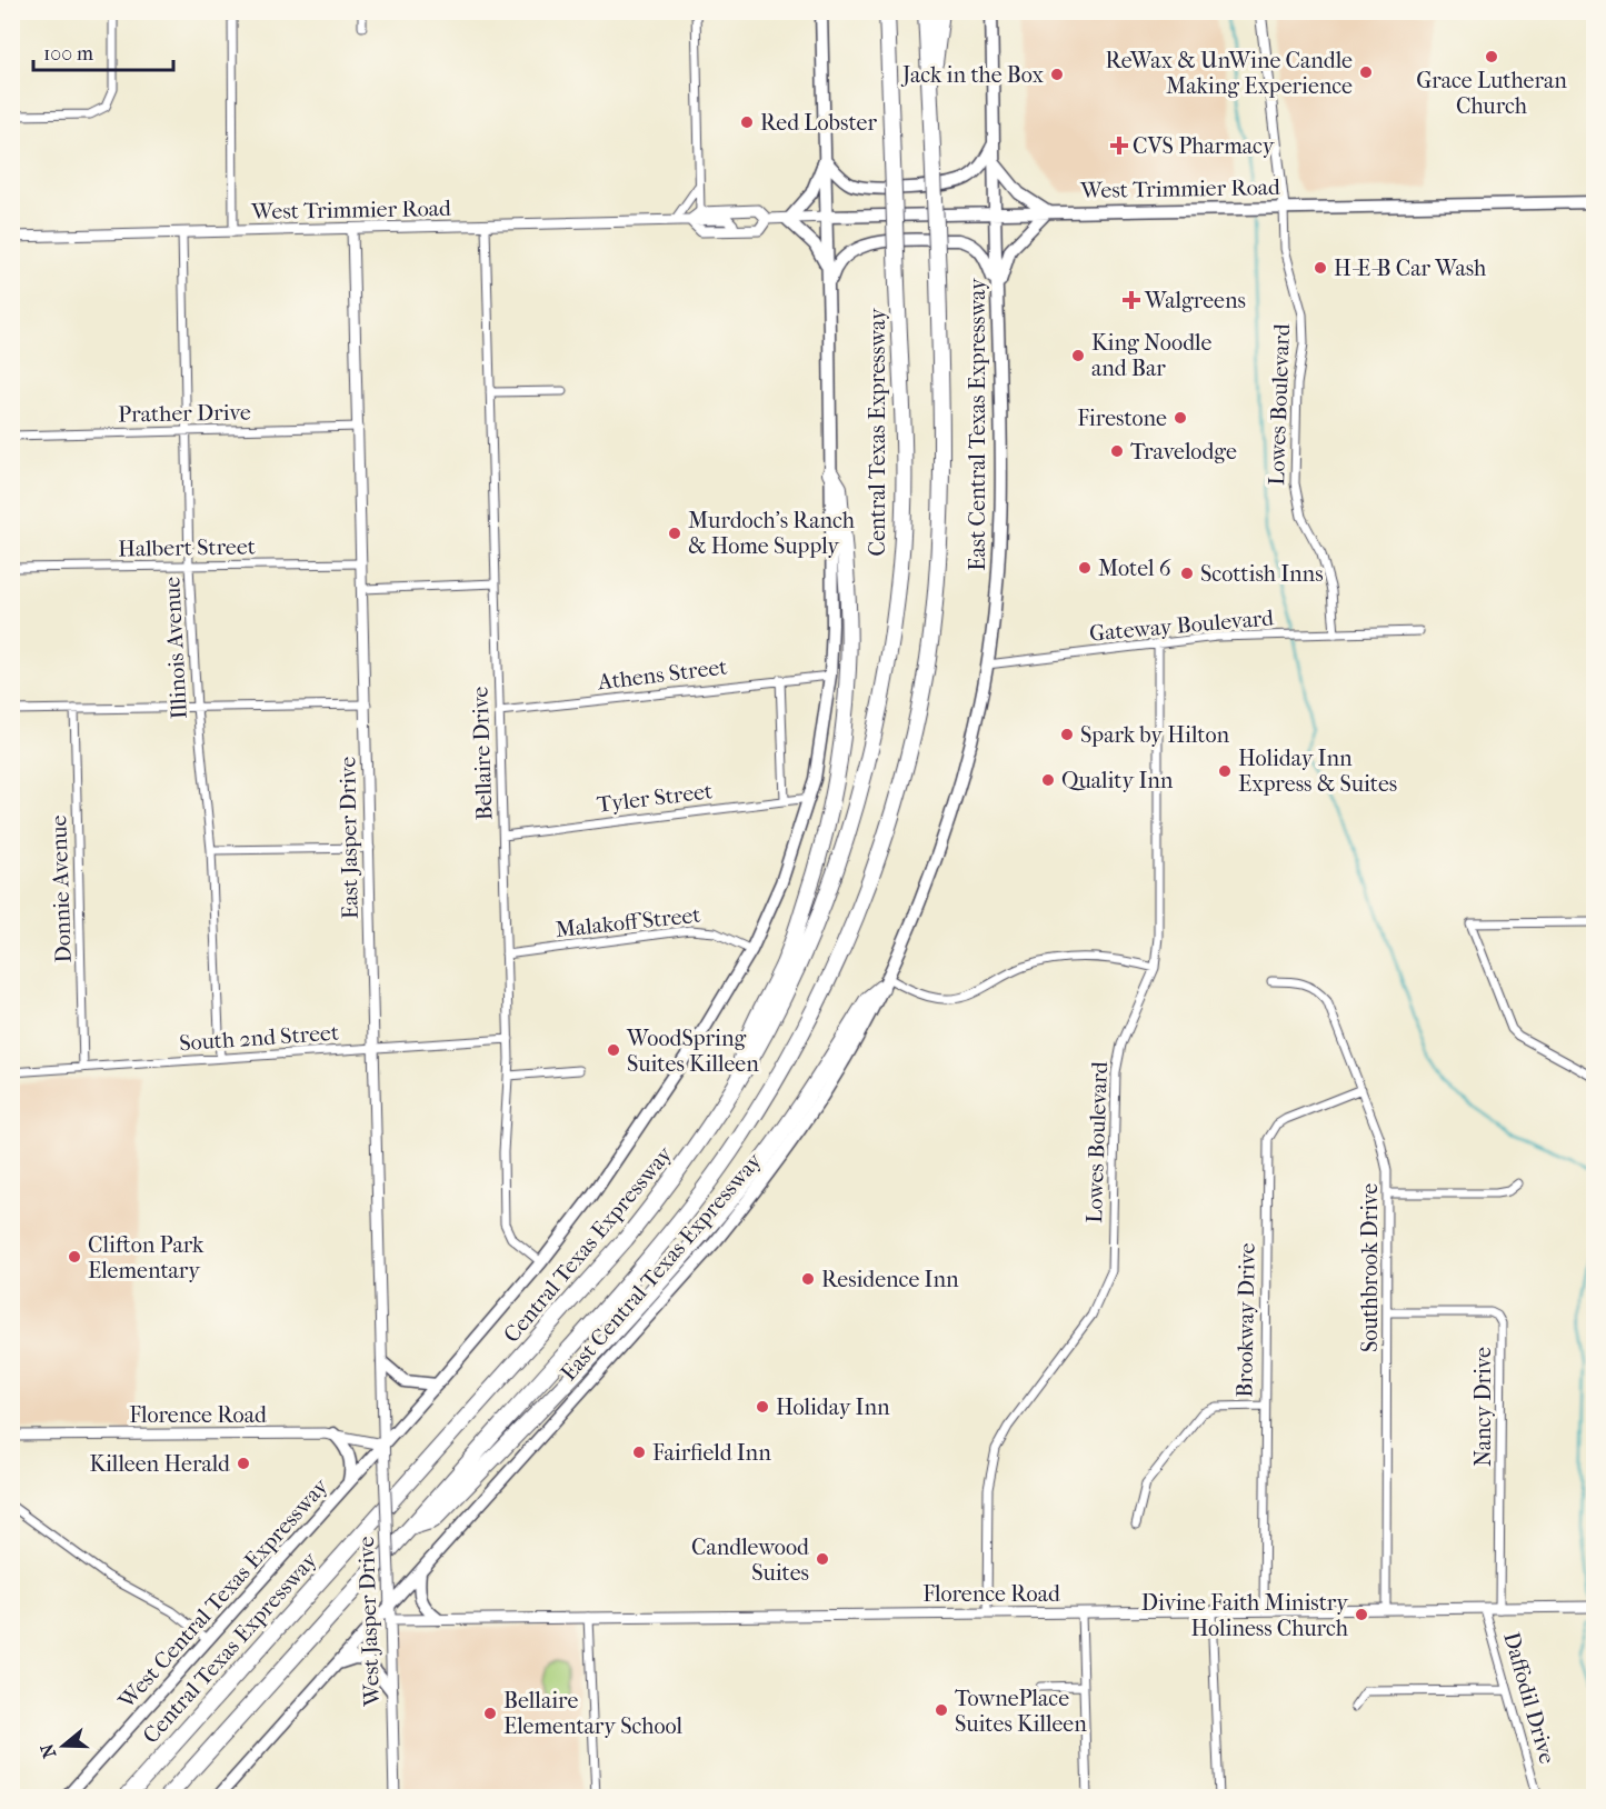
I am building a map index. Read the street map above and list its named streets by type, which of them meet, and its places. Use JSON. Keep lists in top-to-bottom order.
{
  "streets": {
    "highway": ["Central Texas Expressway"],
    "main road": ["West Trimmier Road", "East Central Texas Expressway", "West Central Texas Expressway"],
    "street": [
      "Lowes Boulevard",
      "Prather Drive",
      "Halbert Street",
      "Gateway Boulevard",
      "Illinois Avenue",
      "Athens Street",
      "Bellaire Drive",
      "Tyler Street",
      "East Jasper Drive",
      "Donnie Avenue",
      "Malakoff Street",
      "South 2nd Street",
      "Southbrook Drive",
      "Brookway Drive",
      "Nancy Drive",
      "Florence Road",
      "West Jasper Drive",
      "Daffodil Drive"
    ]
  },
  "crossings": [
    ["West Trimmier Road", "Lowes Boulevard"],
    ["West Trimmier Road", "East Central Texas Expressway"],
    ["West Trimmier Road", "Illinois Avenue"],
    ["West Trimmier Road", "Bellaire Drive"],
    ["West Trimmier Road", "East Jasper Drive"],
    ["Lowes Boulevard", "Gateway Boulevard"],
    ["Lowes Boulevard", "Florence Road"],
    ["Prather Drive", "Illinois Avenue"],
    ["Prather Drive", "East Jasper Drive"],
    ["East Central Texas Expressway", "Gateway Boulevard"],
    ["East Central Texas Expressway", "West Jasper Drive"],
    ["Halbert Street", "Illinois Avenue"],
    ["Halbert Street", "East Jasper Drive"],
    ["Illinois Avenue", "South 2nd Street"],
    ["Athens Street", "Bellaire Drive"],
    ["Bellaire Drive", "Tyler Street"],
    ["Bellaire Drive", "Malakoff Street"],
    ["Bellaire Drive", "South 2nd Street"],
    ["East Jasper Drive", "South 2nd Street"],
    ["East Jasper Drive", "Florence Road"],
    ["East Jasper Drive", "West Central Texas Expressway"],
    ["East Jasper Drive", "West Jasper Drive"],
    ["Donnie Avenue", "South 2nd Street"],
    ["Southbrook Drive", "Brookway Drive"],
    ["Southbrook Drive", "Nancy Drive"],
    ["Southbrook Drive", "Florence Road"],
    ["Brookway Drive", "Florence Road"],
    ["Nancy Drive", "Florence Road"],
    ["Florence Road", "West Central Texas Expressway"],
    ["Florence Road", "West Jasper Drive"],
    ["Florence Road", "Daffodil Drive"],
    ["West Central Texas Expressway", "West Jasper Drive"]
  ],
  "places": {
    "other": [
      "Grace Lutheran Church",
      "ReWax & UnWine Candle Making Experience",
      "Jack in the Box",
      "Red Lobster",
      "H-E-B Car Wash",
      "King Noodle and Bar",
      "Firestone",
      "Travelodge",
      "Murdoch's Ranch & Home Supply",
      "Motel 6",
      "Scottish Inns",
      "Spark by Hilton",
      "Holiday Inn Express & Suites",
      "Quality Inn",
      "WoodSpring Suites Killeen",
      "Clifton Park Elementary",
      "Residence Inn",
      "Holiday Inn",
      "Fairfield Inn",
      "Killeen Herald",
      "Candlewood Suites",
      "Divine Faith Ministry Holiness Church",
      "TownePlace Suites Killeen",
      "Bellaire Elementary School"
    ],
    "health": ["CVS Pharmacy", "Walgreens"]
  },
  "scale_bar": "100 m",
  "north": "left"
}
